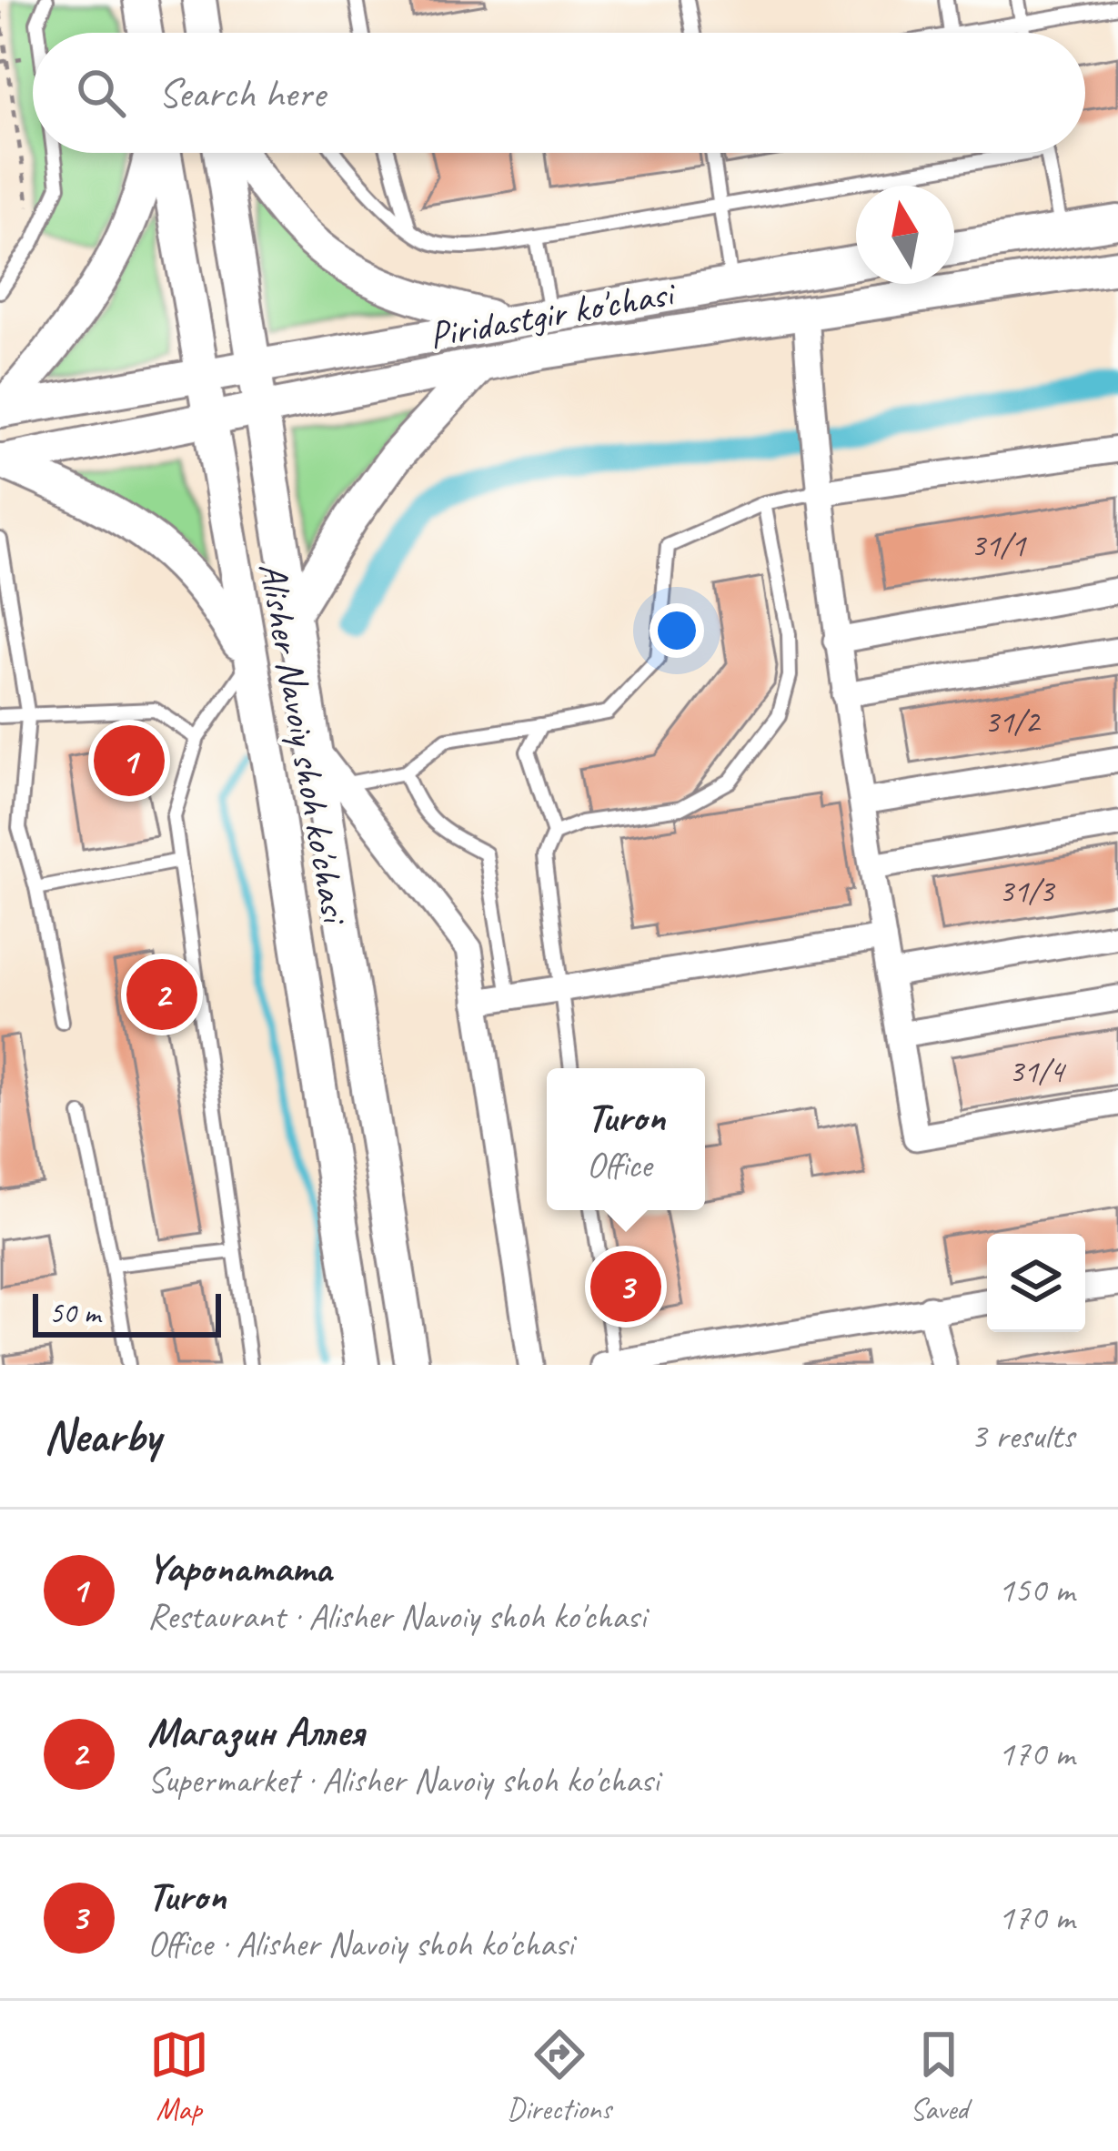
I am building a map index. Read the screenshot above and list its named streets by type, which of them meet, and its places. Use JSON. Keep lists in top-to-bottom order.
{
  "streets": {
    "main road": ["Piridastgir ko'chasi", "Alisher Navoiy shoh ko'chasi"]
  },
  "crossings": [
    ["Piridastgir ko'chasi", "Alisher Navoiy shoh ko'chasi"]
  ],
  "house_numbers": [
    "31/1",
    "31/2",
    "31/3",
    "31/4"
  ],
  "scale_bar": "50 m",
  "north": "top",
  "page": {
    "search": "Search here",
    "pins": ["1", "2", "3"],
    "popup": ["Turon", "Office"],
    "scale": "50 m",
    "heading": ["Nearby", "3 results"],
    "list": [
      {
        "mark": "1",
        "name": "Yaponamama",
        "note": "Restaurant · Alisher Navoiy shoh ko'chasi",
        "value": "150 m"
      },
      {
        "mark": "2",
        "name": "Магазин Аллея",
        "note": "Supermarket · Alisher Navoiy shoh ko'chasi",
        "value": "170 m"
      },
      {
        "mark": "3",
        "name": "Turon",
        "note": "Office · Alisher Navoiy shoh ko'chasi",
        "value": "170 m"
      }
    ],
    "nav": ["Map", "Directions", "Saved"]
  }
}
